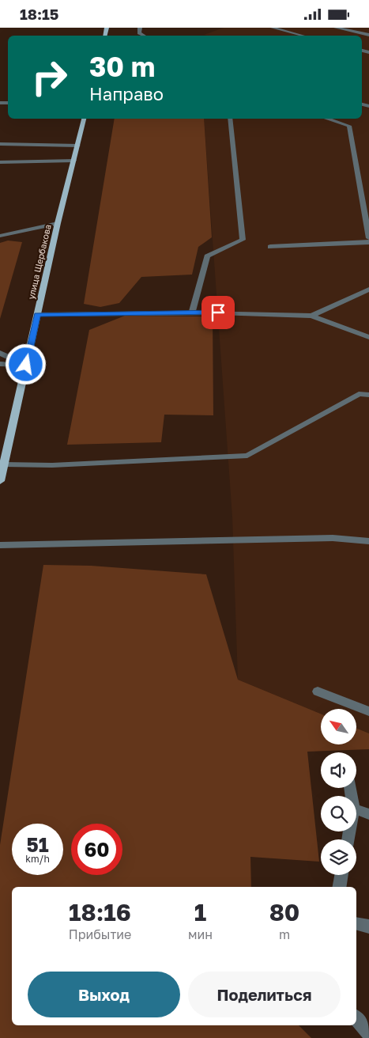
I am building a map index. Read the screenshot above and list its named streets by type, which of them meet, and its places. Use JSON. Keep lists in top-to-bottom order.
{
  "streets": {
    "main road": ["улица Щербакова"]
  },
  "north": "top left",
  "page": {
    "status": "18:15",
    "turn": ["30 m", "Направо"],
    "speed": "51 km/h",
    "limit": "60",
    "eta": [
      "18:16",
      "Прибытие",
      "1",
      "мин",
      "80",
      "m"
    ],
    "buttons": ["Выход", "Поделиться"]
  }
}
